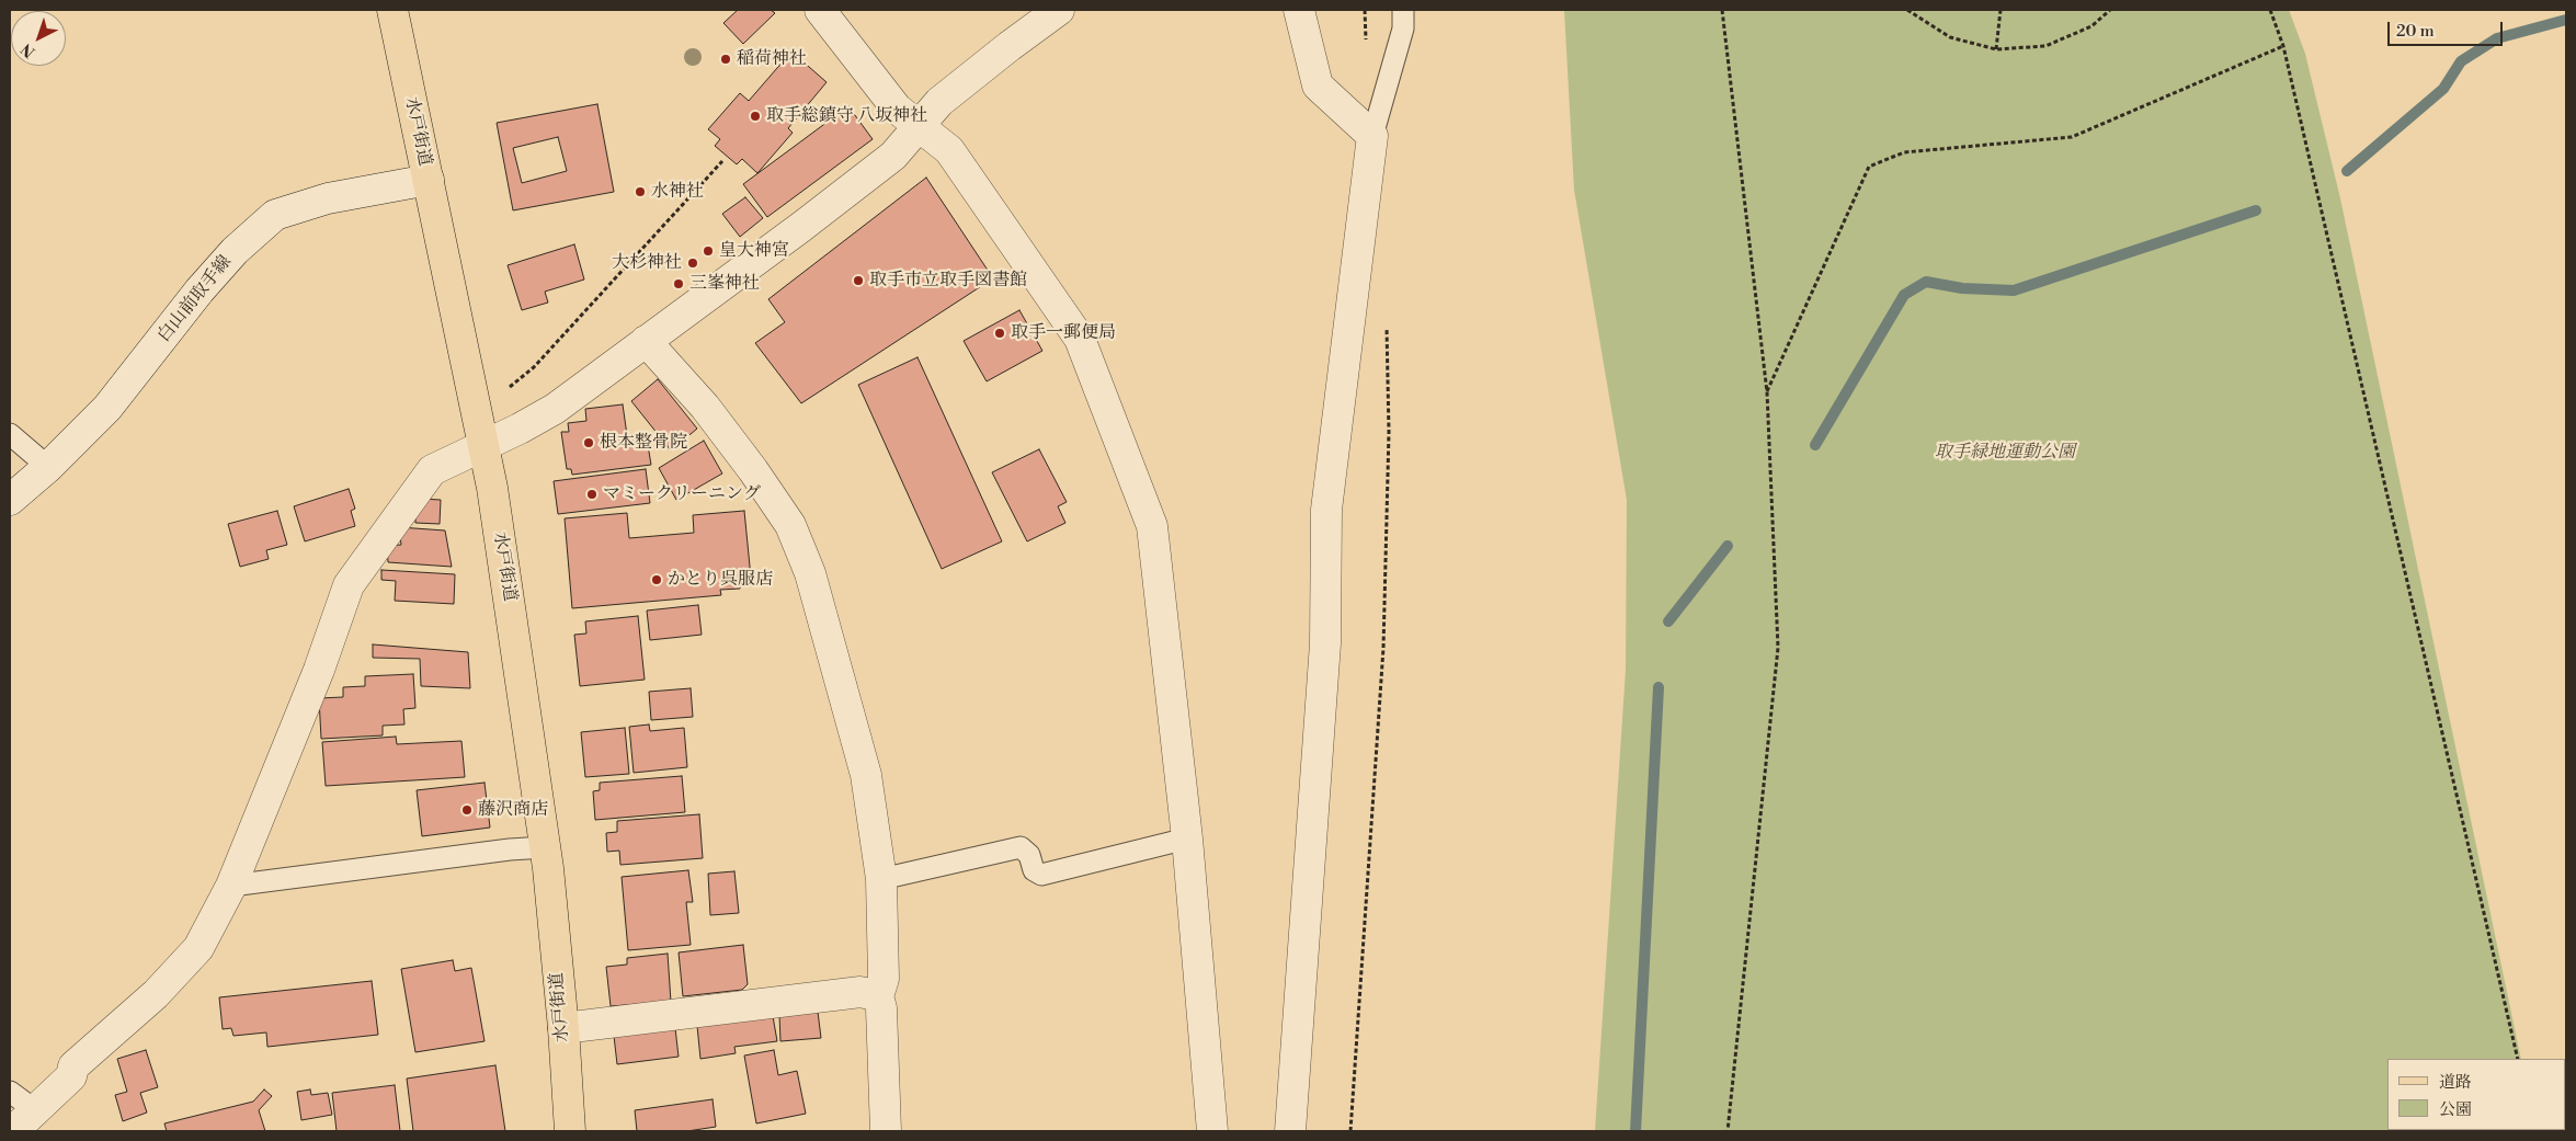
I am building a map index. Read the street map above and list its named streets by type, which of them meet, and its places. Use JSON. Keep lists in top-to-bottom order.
{
  "streets": {
    "main road": ["水戸街道"],
    "street": ["白山前取手線"]
  },
  "crossings": [
    ["水戸街道", "白山前取手線"]
  ],
  "parks": ["取手緑地運動公園"],
  "places": [
    "稲荷神社",
    "取手総鎮守 八坂神社",
    "水神社",
    "皇大神宮",
    "大杉神社",
    "取手市立取手図書館",
    "三峯神社",
    "取手一郵便局",
    "根本整骨院",
    "マミークリーニング",
    "かとり呉服店",
    "藤沢商店"
  ],
  "legend": ["道路", "公園"],
  "scale_bar": "20 m",
  "north": "bottom left"
}
